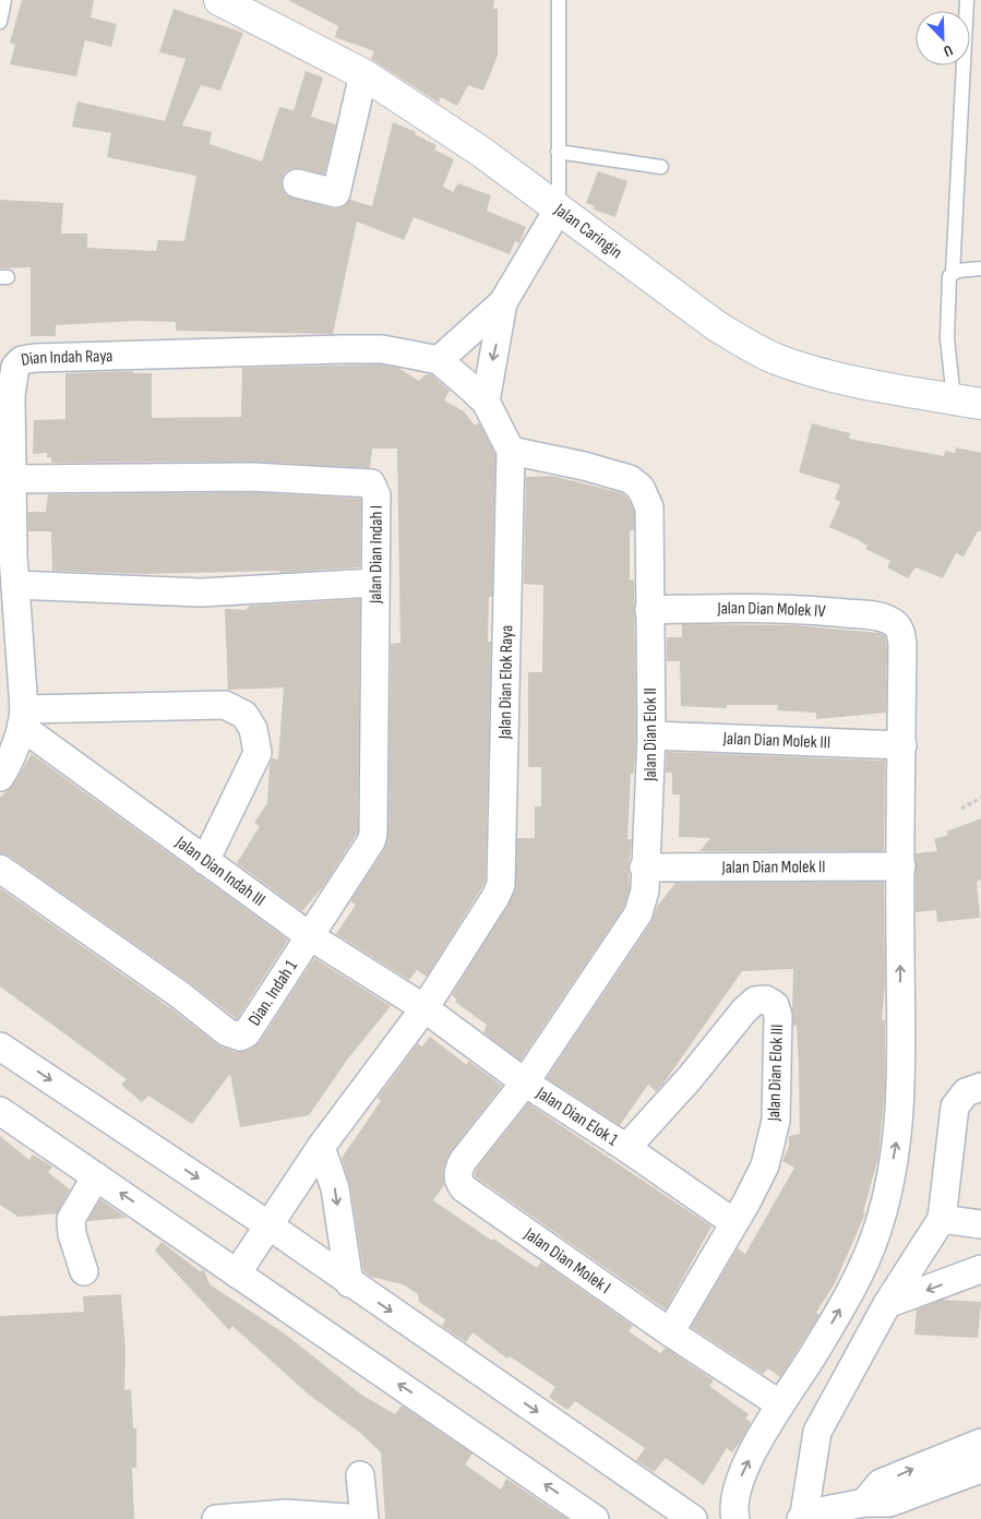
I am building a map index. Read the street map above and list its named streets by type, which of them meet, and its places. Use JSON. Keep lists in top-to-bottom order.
{
  "streets": {
    "main road": ["Jalan Caringin"],
    "street": [
      "Dian Indah Raya",
      "Jalan Dian Indah I",
      "Jalan Dian Molek IV",
      "Jalan Dian Elok Raya",
      "Jalan Dian Elok II",
      "Jalan Dian Molek III",
      "Jalan Dian Molek II",
      "Jalan Dian Indah III",
      "Dian. Indah 1",
      "Jalan Dian Elok III",
      "Jalan Dian Elok 1",
      "Jalan Dian Molek I"
    ]
  },
  "crossings": [
    ["Dian Indah Raya", "Jalan Dian Indah I"],
    ["Dian Indah Raya", "Jalan Dian Elok Raya"],
    ["Dian Indah Raya", "Jalan Dian Indah III"],
    ["Jalan Dian Indah I", "Jalan Dian Indah III"],
    ["Jalan Dian Indah I", "Dian. Indah 1"],
    ["Jalan Dian Molek IV", "Jalan Dian Elok II"],
    ["Jalan Dian Molek IV", "Jalan Dian Molek III"],
    ["Jalan Dian Elok Raya", "Jalan Dian Elok II"],
    ["Jalan Dian Elok Raya", "Jalan Dian Indah III"],
    ["Jalan Dian Elok Raya", "Jalan Dian Elok 1"],
    ["Jalan Dian Elok II", "Jalan Dian Molek III"],
    ["Jalan Dian Elok II", "Jalan Dian Molek II"],
    ["Jalan Dian Elok II", "Jalan Dian Elok 1"],
    ["Jalan Dian Elok II", "Jalan Dian Molek I"],
    ["Jalan Dian Indah III", "Dian. Indah 1"],
    ["Jalan Dian Indah III", "Jalan Dian Elok 1"],
    ["Jalan Dian Elok III", "Jalan Dian Elok 1"],
    ["Jalan Dian Elok III", "Jalan Dian Molek I"],
    ["Jalan Dian Elok 1", "Jalan Dian Molek I"]
  ],
  "north": "bottom right"
}
